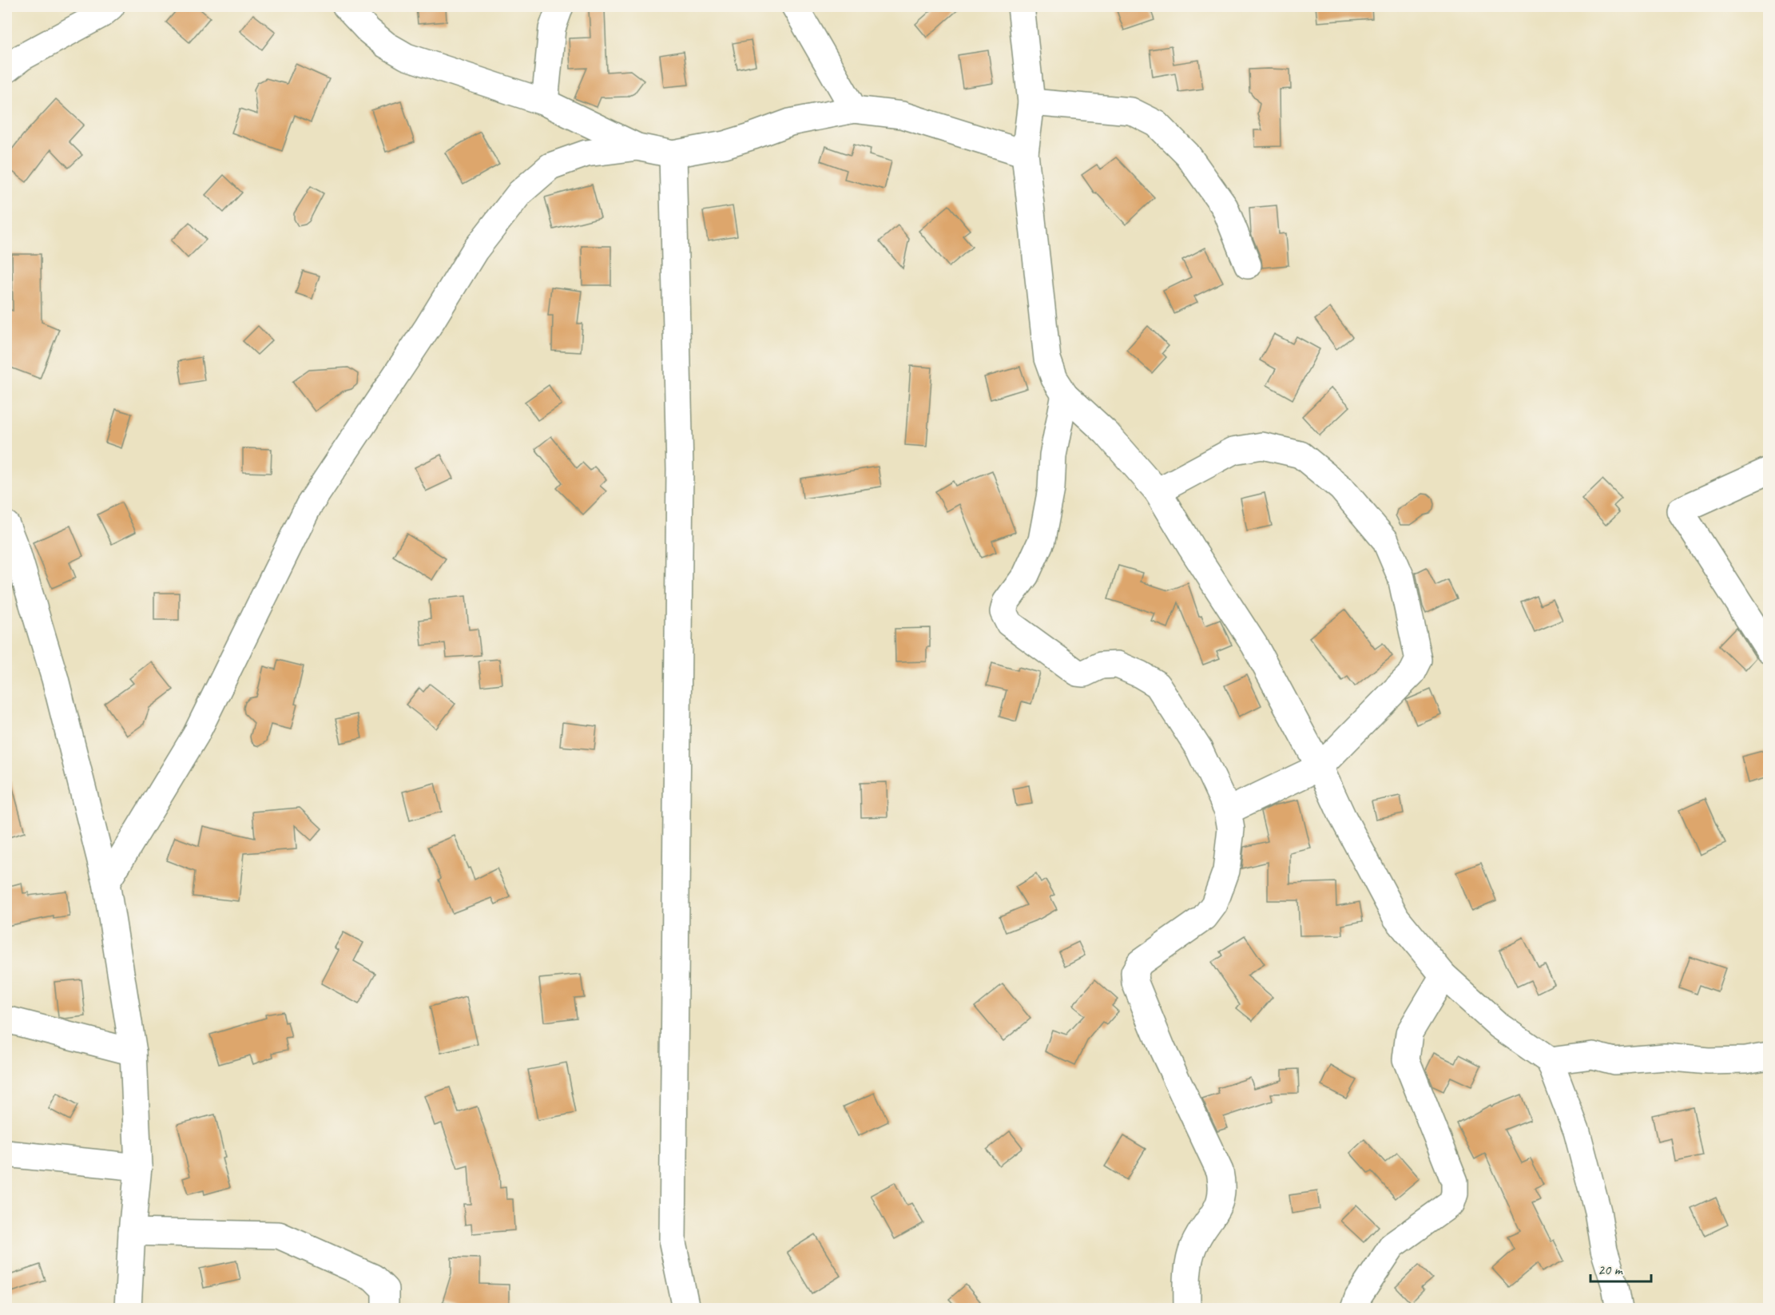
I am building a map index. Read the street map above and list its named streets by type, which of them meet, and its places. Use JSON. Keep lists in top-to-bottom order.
{
  "scale_bar": "20 m"
}
